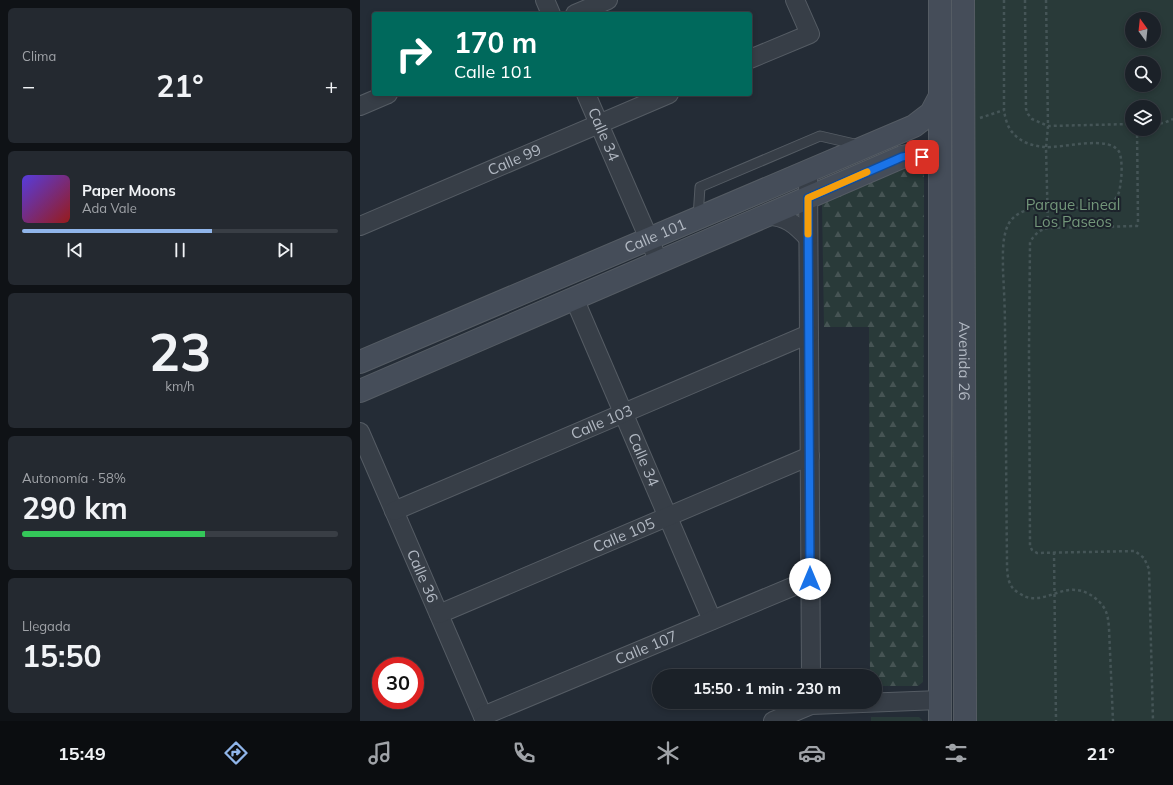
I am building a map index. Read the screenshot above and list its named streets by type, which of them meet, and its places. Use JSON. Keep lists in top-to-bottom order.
{
  "streets": {
    "street": [
      "Calle 34",
      "Calle 99",
      "Calle 101",
      "Avenida 26",
      "Calle 103",
      "Calle 105",
      "Calle 36",
      "Calle 107"
    ]
  },
  "crossings": [
    ["Calle 34", "Calle 99"],
    ["Calle 34", "Calle 101"],
    ["Calle 34", "Calle 103"],
    ["Calle 34", "Calle 105"],
    ["Calle 34", "Calle 107"],
    ["Calle 101", "Avenida 26"],
    ["Calle 103", "Calle 36"],
    ["Calle 105", "Calle 36"],
    ["Calle 36", "Calle 107"]
  ],
  "parks": ["Parque Lineal Los Paseos"],
  "north": "top",
  "page": {
    "tile": [
      "Clima",
      ["23", "km/h"],
      ["Autonomía · 58%", "290 km"],
      ["Llegada", "15:50"]
    ],
    "turn": ["170 m", "Calle 101"],
    "heat": ["−", "21°", "+"],
    "song": ["Paper Moons", "Ada Vale"],
    "limit": "30",
    "trip": "15:50 · 1 min · 230 m",
    "tabs": ["15:49", "21°"]
  }
}
